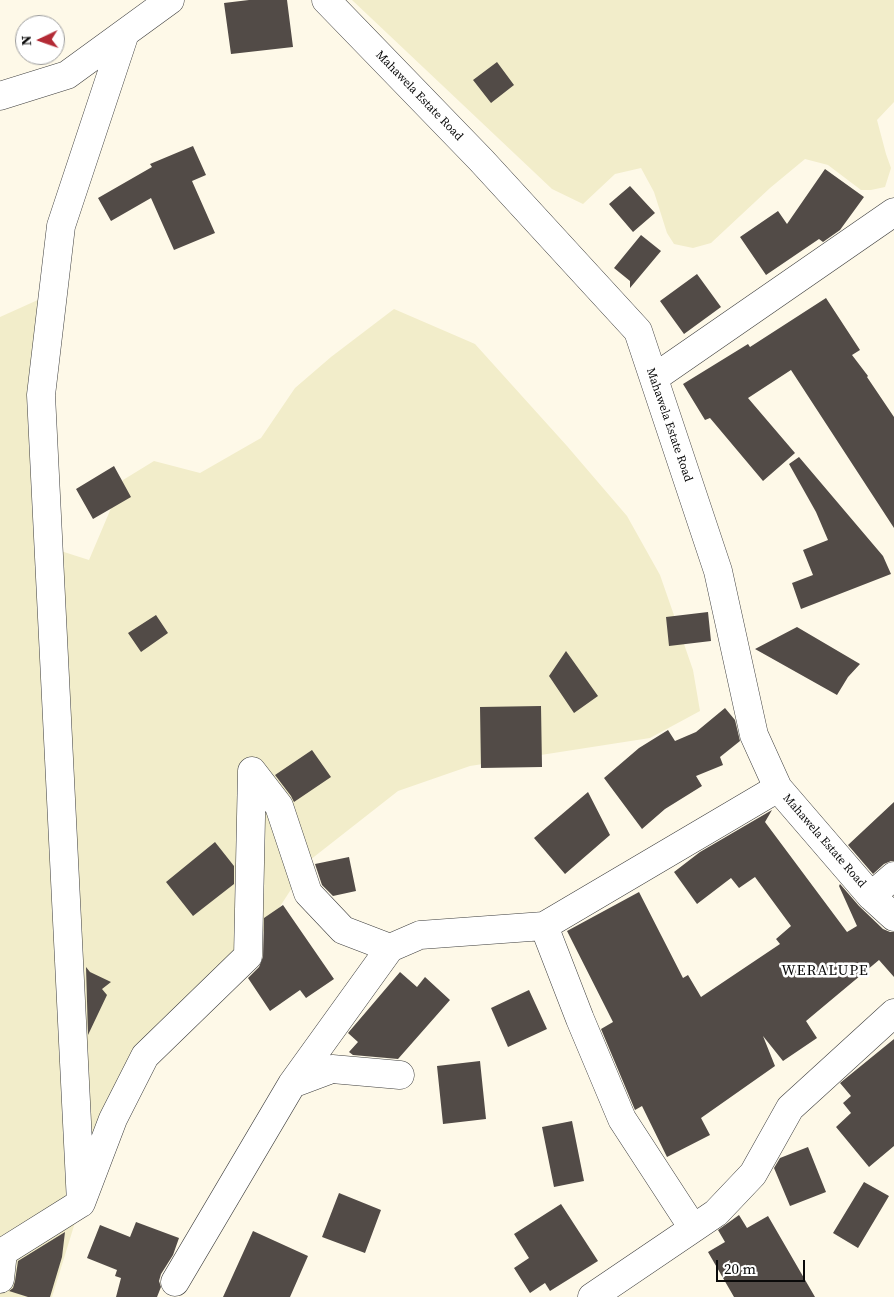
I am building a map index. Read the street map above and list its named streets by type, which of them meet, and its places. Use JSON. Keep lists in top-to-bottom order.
{
  "streets": {
    "street": ["Mahawela Estate Road"]
  },
  "districts": ["WERALUPE"],
  "scale_bar": "20 m",
  "north": "left"
}
